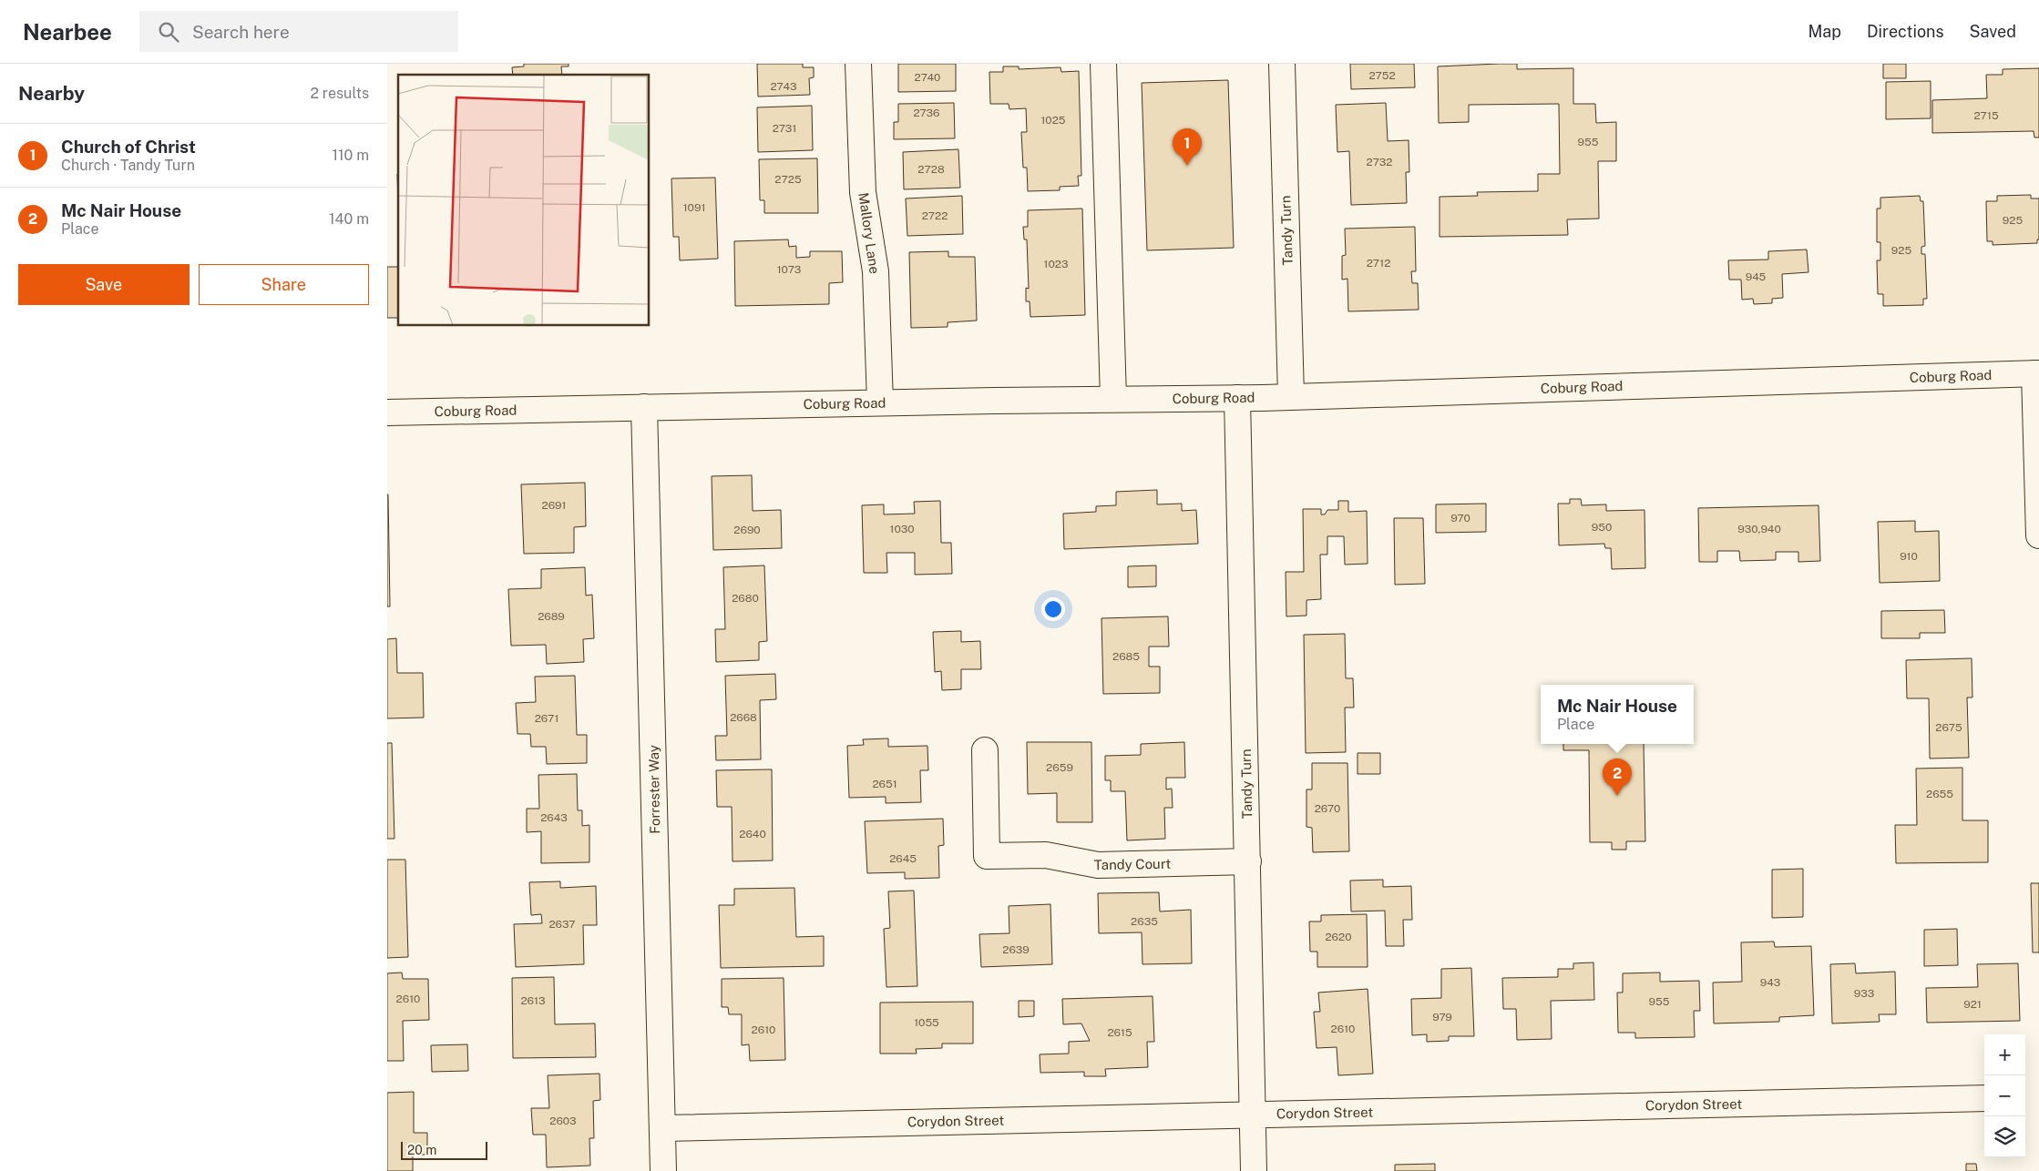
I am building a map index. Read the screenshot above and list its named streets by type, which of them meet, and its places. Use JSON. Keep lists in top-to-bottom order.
{
  "streets": {
    "street": [
      "Tandy Turn",
      "Mallory Lane",
      "Coburg Road",
      "Forrester Way",
      "Tandy Court",
      "Corydon Street"
    ]
  },
  "crossings": [
    ["Tandy Turn", "Coburg Road"],
    ["Tandy Turn", "Tandy Court"],
    ["Tandy Turn", "Corydon Street"],
    ["Mallory Lane", "Coburg Road"],
    ["Coburg Road", "Forrester Way"],
    ["Forrester Way", "Corydon Street"]
  ],
  "house_numbers": [
    "2752",
    "2740",
    "2743",
    "2736",
    "2715",
    "1025",
    "2731",
    "955",
    "2732",
    "2728",
    "2725",
    "1091",
    "2722",
    "925",
    "925",
    "2712",
    "1023",
    "1073",
    "945",
    "2691",
    "970",
    "950",
    "1030",
    "930,940",
    "2690",
    "910",
    "2680",
    "2689",
    "2685",
    "2668",
    "2671",
    "2675",
    "2659",
    "2651",
    "2655",
    "2670",
    "2643",
    "2640",
    "2645",
    "2635",
    "2637",
    "2620",
    "2639",
    "943",
    "933",
    "2610",
    "2613",
    "955",
    "921",
    "979",
    "1055",
    "2610",
    "2610",
    "2615",
    "2603"
  ],
  "scale_bar": "20 m",
  "page": {
    "header": "Nearbee",
    "search": "Search here",
    "nav": ["Map", "Directions", "Saved"],
    "heading": ["Nearby", "2 results"],
    "list": [
      {
        "mark": "1",
        "name": "Church of Christ",
        "note": "Church · Tandy Turn",
        "value": "110 m"
      },
      {
        "mark": "2",
        "name": "Mc Nair House",
        "note": "Place",
        "value": "140 m"
      }
    ],
    "pins": ["1", "2"],
    "buttons": ["Save", "Share"],
    "popup": ["Mc Nair House", "Place"],
    "map_buttons": ["+", "−"],
    "scale": "20 m"
  }
}
